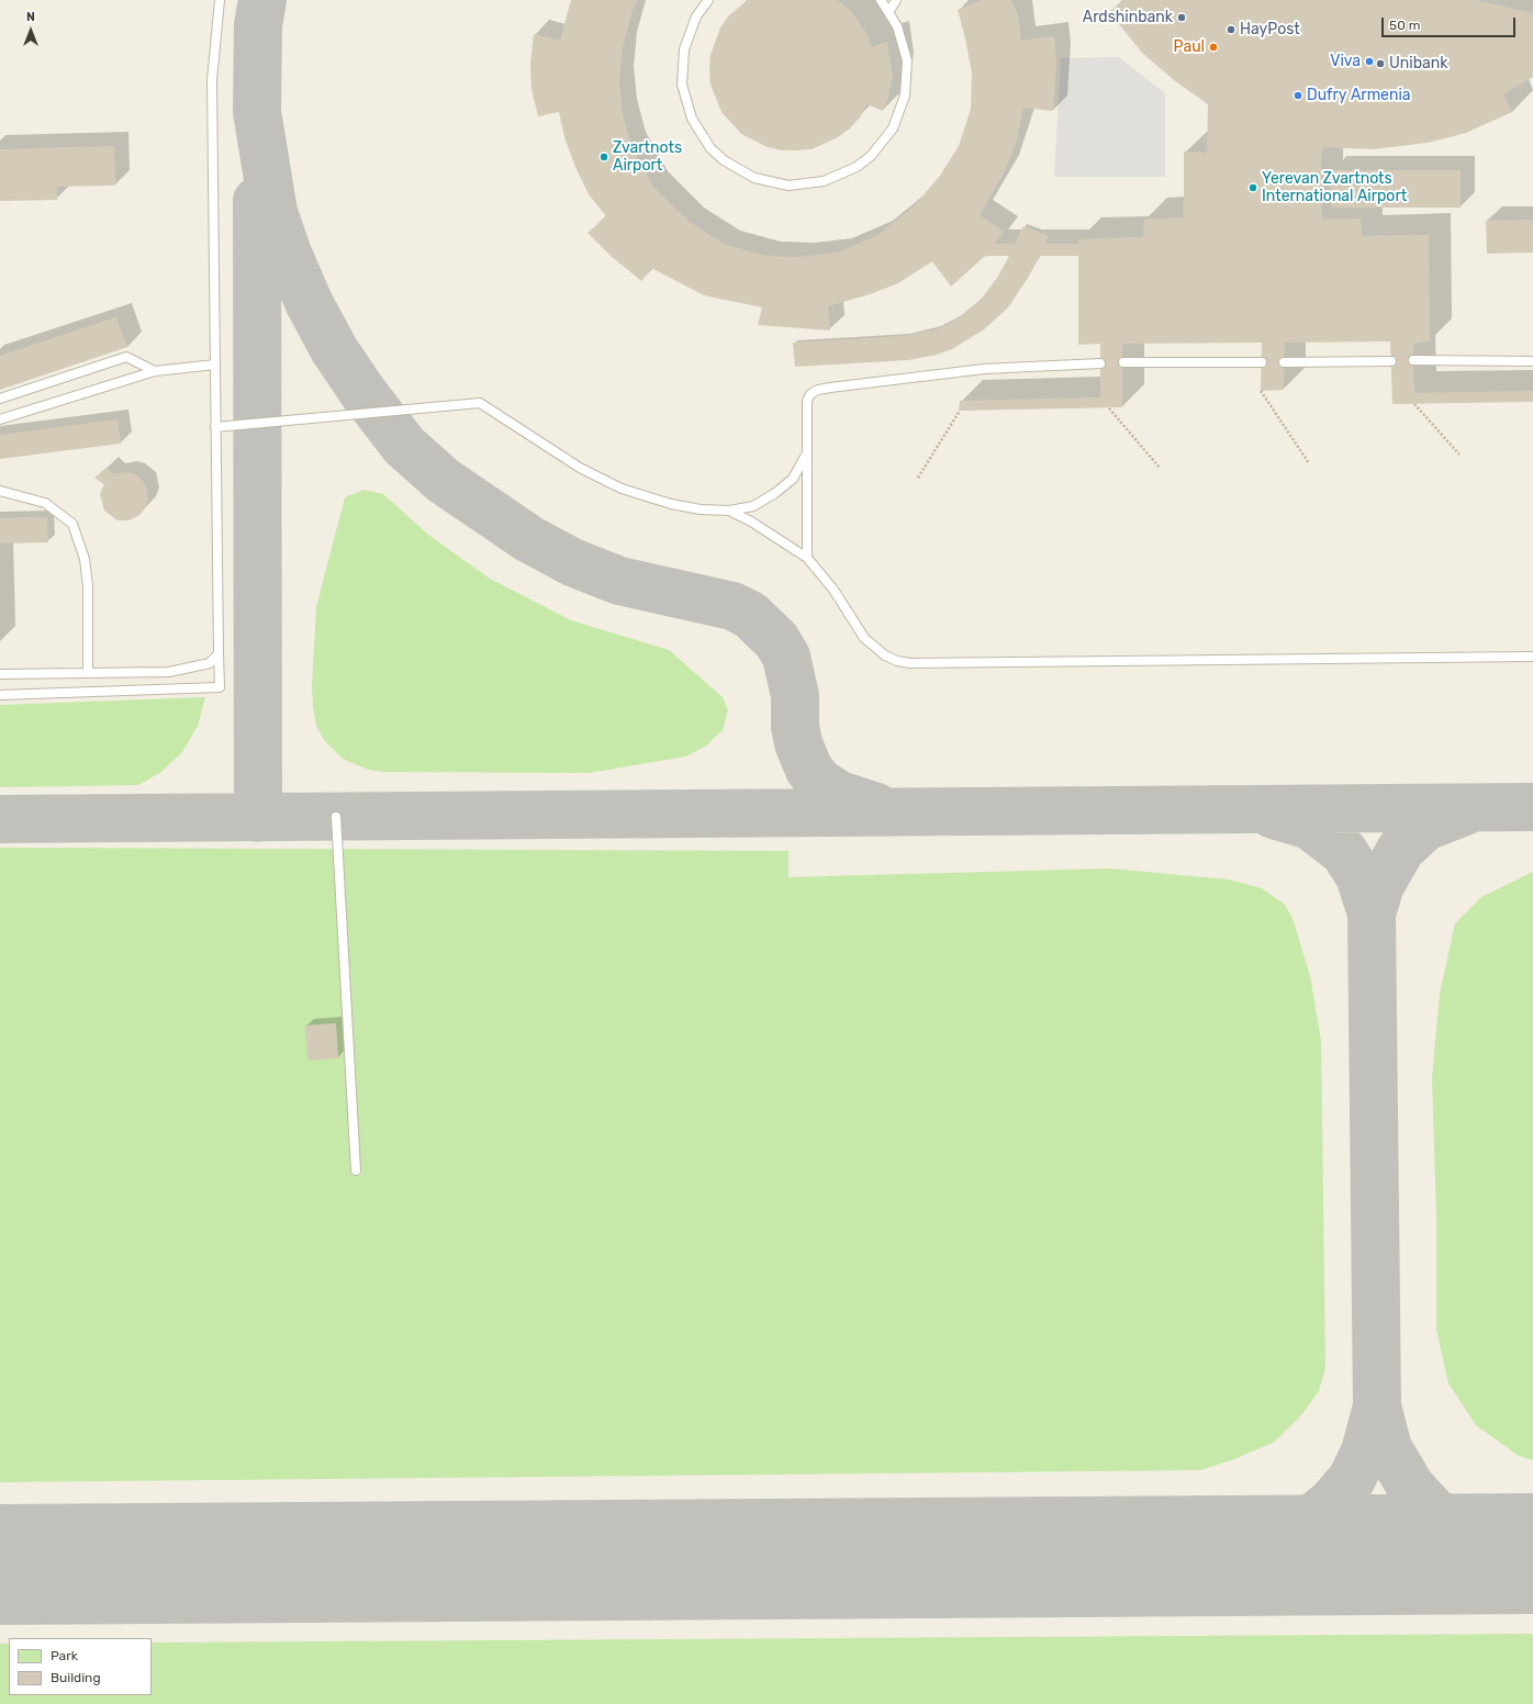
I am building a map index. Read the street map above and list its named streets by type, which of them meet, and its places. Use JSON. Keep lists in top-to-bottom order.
{
  "places": [
    "Ardshinbank",
    "HayPost",
    "Paul",
    "Viva",
    "Unibank",
    "Dufry Armenia",
    "Zvartnots Airport",
    "Yerevan Zvartnots International Airport"
  ],
  "legend": ["Park", "Building"],
  "scale_bar": "50 m",
  "north": "top"
}
